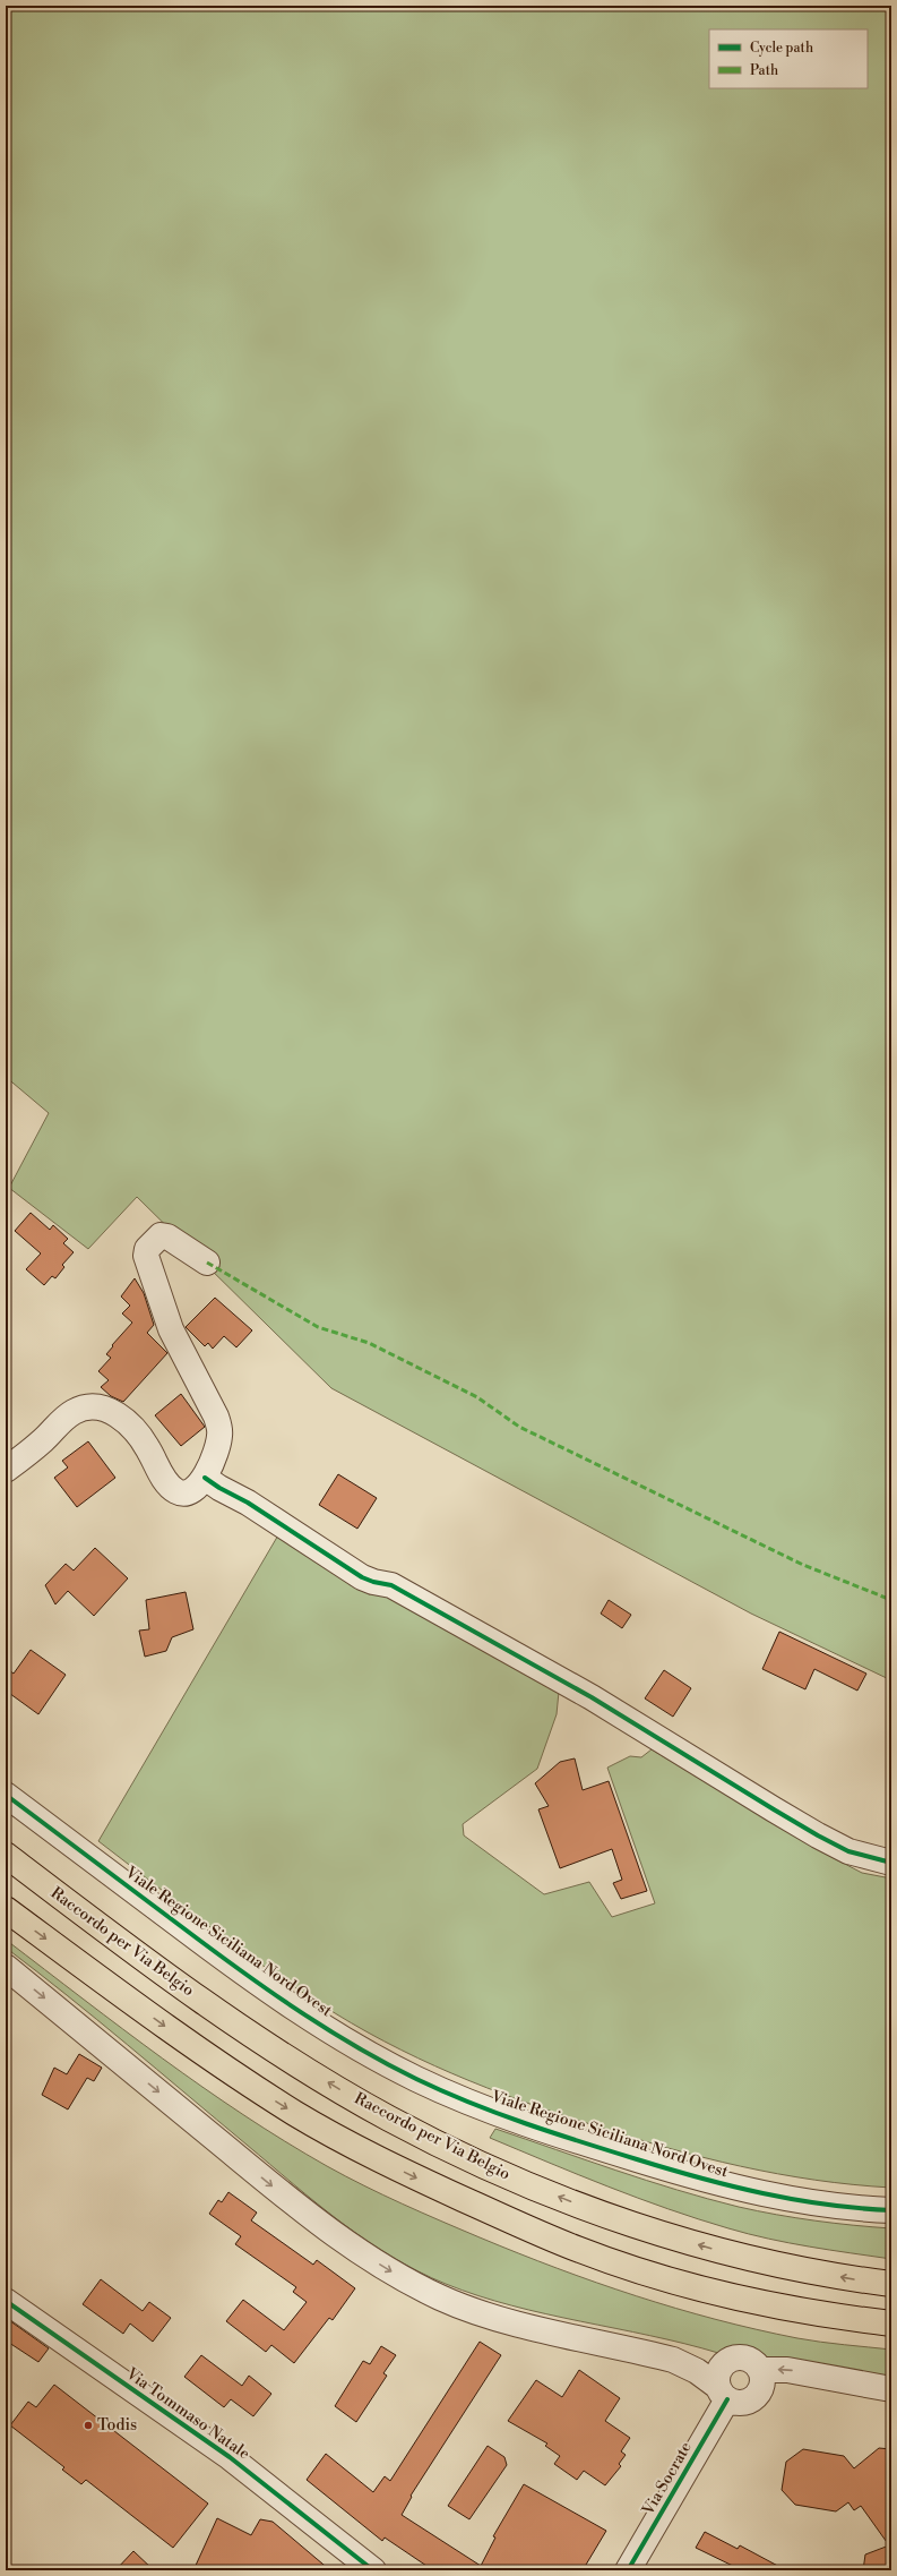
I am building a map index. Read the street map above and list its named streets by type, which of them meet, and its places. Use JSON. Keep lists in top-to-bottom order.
{
  "streets": {
    "highway": ["Raccordo per Via Belgio"],
    "street": ["Viale Regione Siciliana Nord Ovest", "Via Tommaso Natale", "Via Socrate"]
  },
  "places": ["Todis"],
  "legend": ["Cycle path", "Path"]
}
